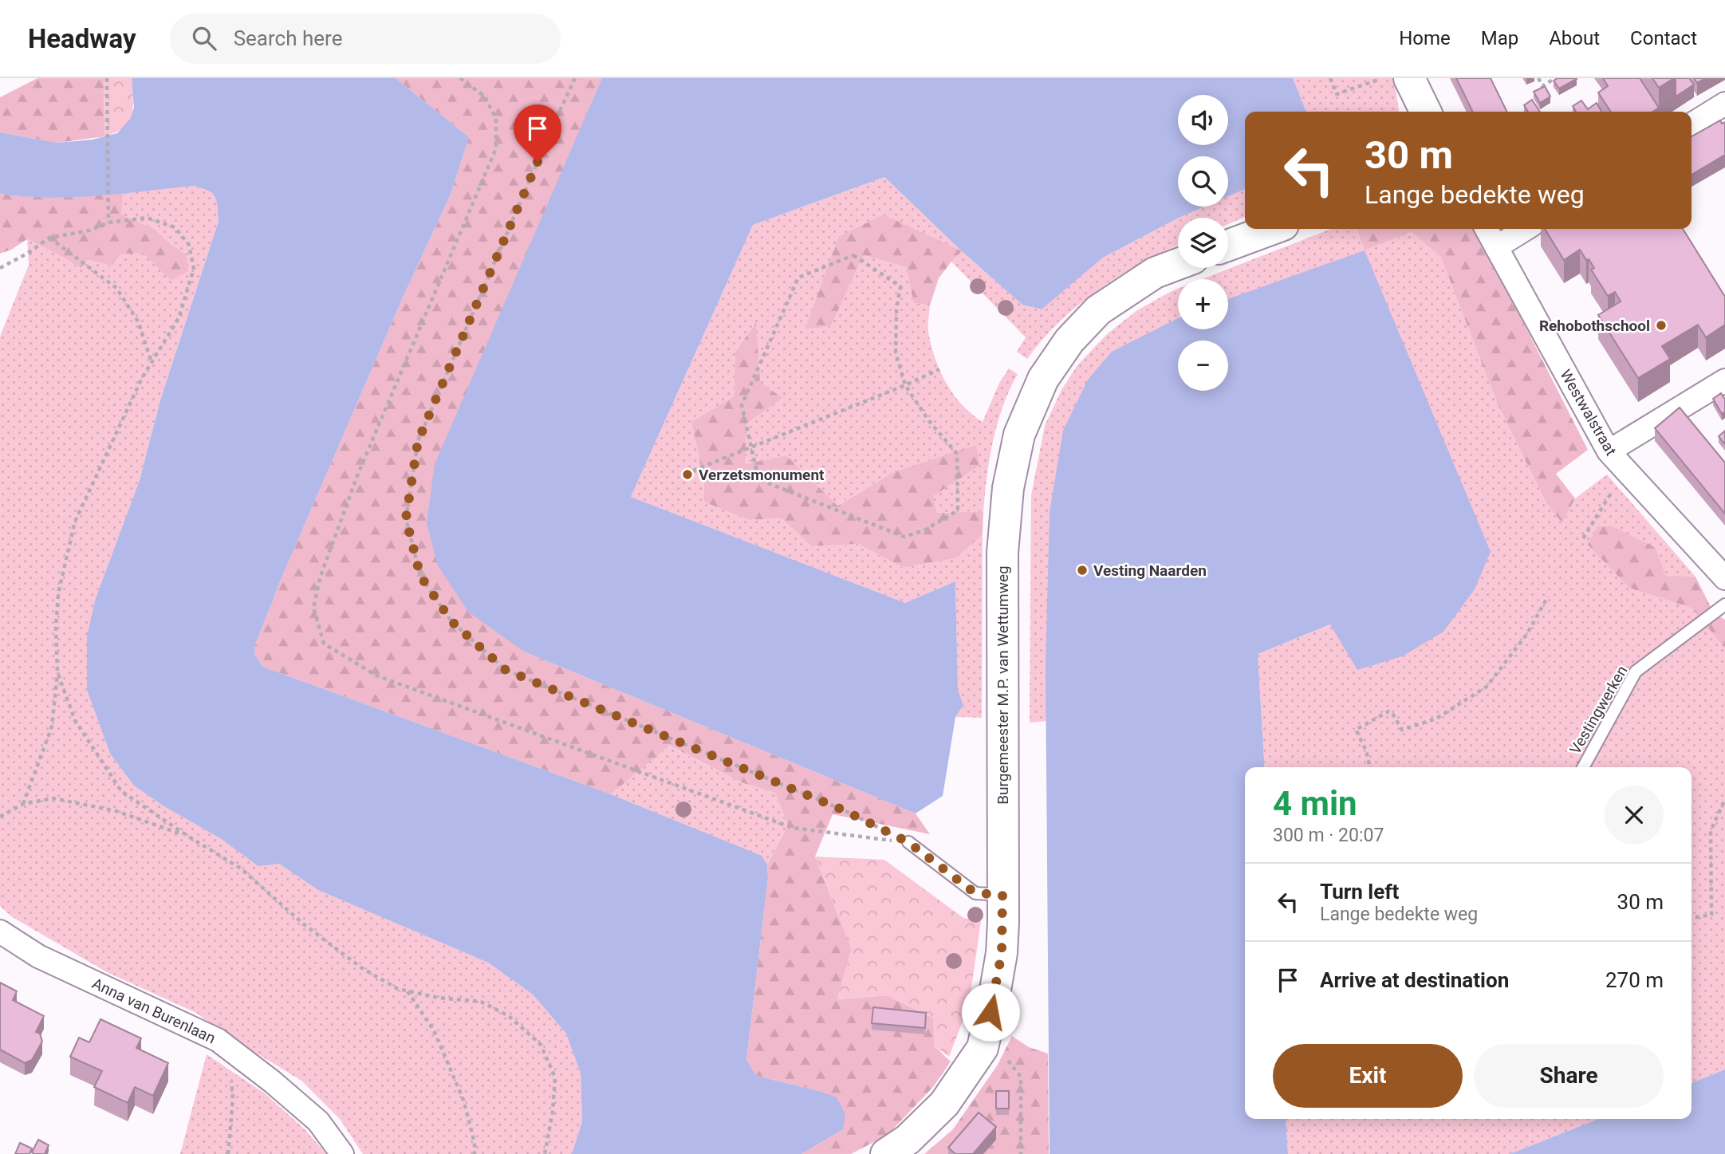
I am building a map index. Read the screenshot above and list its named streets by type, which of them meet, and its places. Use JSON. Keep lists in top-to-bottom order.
{
  "streets": {
    "street": ["Westwalstraat", "Burgemeester M.P. van Wettumweg", "Anna van Burenlaan"],
    "lane": ["Vestingwerken"]
  },
  "places": ["Rehobothschool", "Verzetsmonument", "Vesting Naarden"],
  "page": {
    "header": "Headway",
    "search": "Search here",
    "nav": [
      "Home",
      "Map",
      "About",
      "Contact"
    ],
    "map_buttons": ["+", "−"],
    "turn": ["30 m", "Lange bedekte weg"],
    "heading": ["4 min", "300 m · 20:07"],
    "list": [
      {
        "name": "Turn left",
        "note": "Lange bedekte weg",
        "value": "30 m"
      },
      {
        "name": "Arrive at destination",
        "value": "270 m"
      }
    ],
    "buttons": ["Exit", "Share"]
  }
}
